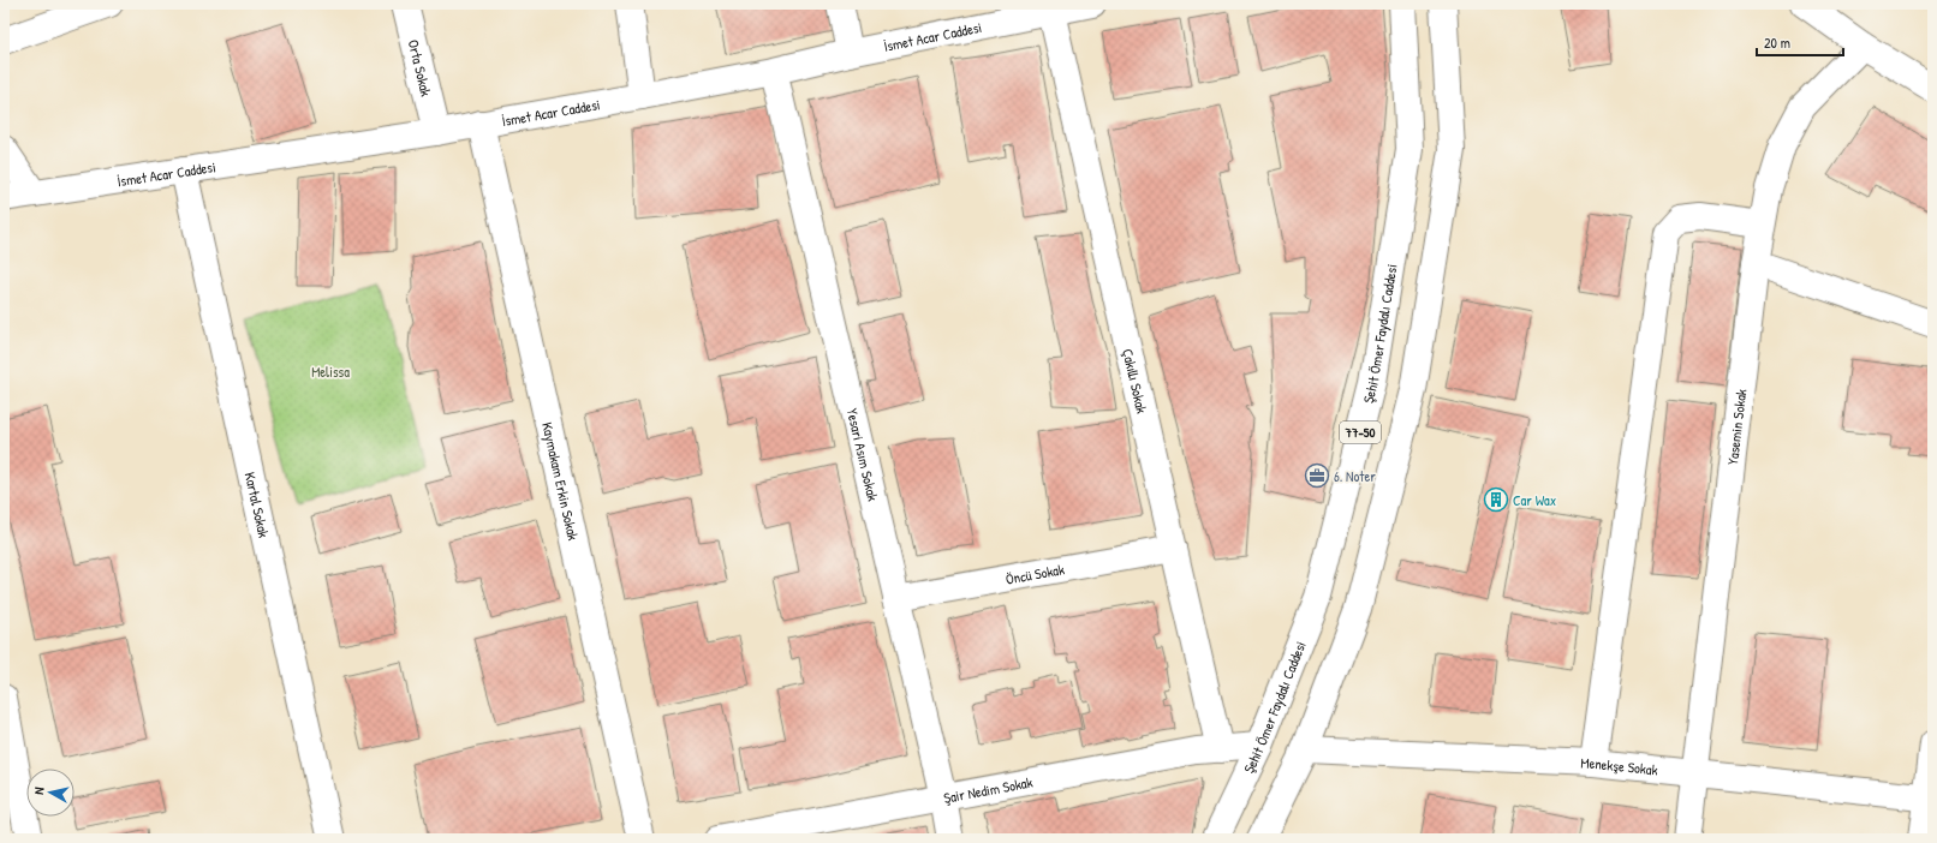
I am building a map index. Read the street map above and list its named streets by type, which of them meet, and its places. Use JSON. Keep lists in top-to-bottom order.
{
  "streets": {
    "street": [
      "İsmet Acar Caddesi",
      "Orta Sokak",
      "Şehit Ömer Faydalı Caddesi",
      "Çakıllı Sokak",
      "Yasemin Sokak",
      "77-50",
      "Yesari Asım Sokak",
      "Kaymakam Erkin Sokak",
      "Kartal Sokak",
      "Öncü Sokak",
      "Menekşe Sokak",
      "Şair Nedim Sokak"
    ]
  },
  "crossings": [
    ["İsmet Acar Caddesi", "Orta Sokak"],
    ["İsmet Acar Caddesi", "Çakıllı Sokak"],
    ["İsmet Acar Caddesi", "Yesari Asım Sokak"],
    ["İsmet Acar Caddesi", "Kaymakam Erkin Sokak"],
    ["İsmet Acar Caddesi", "Kartal Sokak"],
    ["Şehit Ömer Faydalı Caddesi", "Şair Nedim Sokak"],
    ["Çakıllı Sokak", "Öncü Sokak"],
    ["Çakıllı Sokak", "Şair Nedim Sokak"],
    ["Yasemin Sokak", "Menekşe Sokak"],
    ["77-50", "Menekşe Sokak"],
    ["Yesari Asım Sokak", "Öncü Sokak"],
    ["Yesari Asım Sokak", "Şair Nedim Sokak"]
  ],
  "parks": ["Melissa"],
  "places": {
    "office": ["6. Noter"],
    "building": ["Car Wax"]
  },
  "scale_bar": "20 m",
  "north": "left"
}
